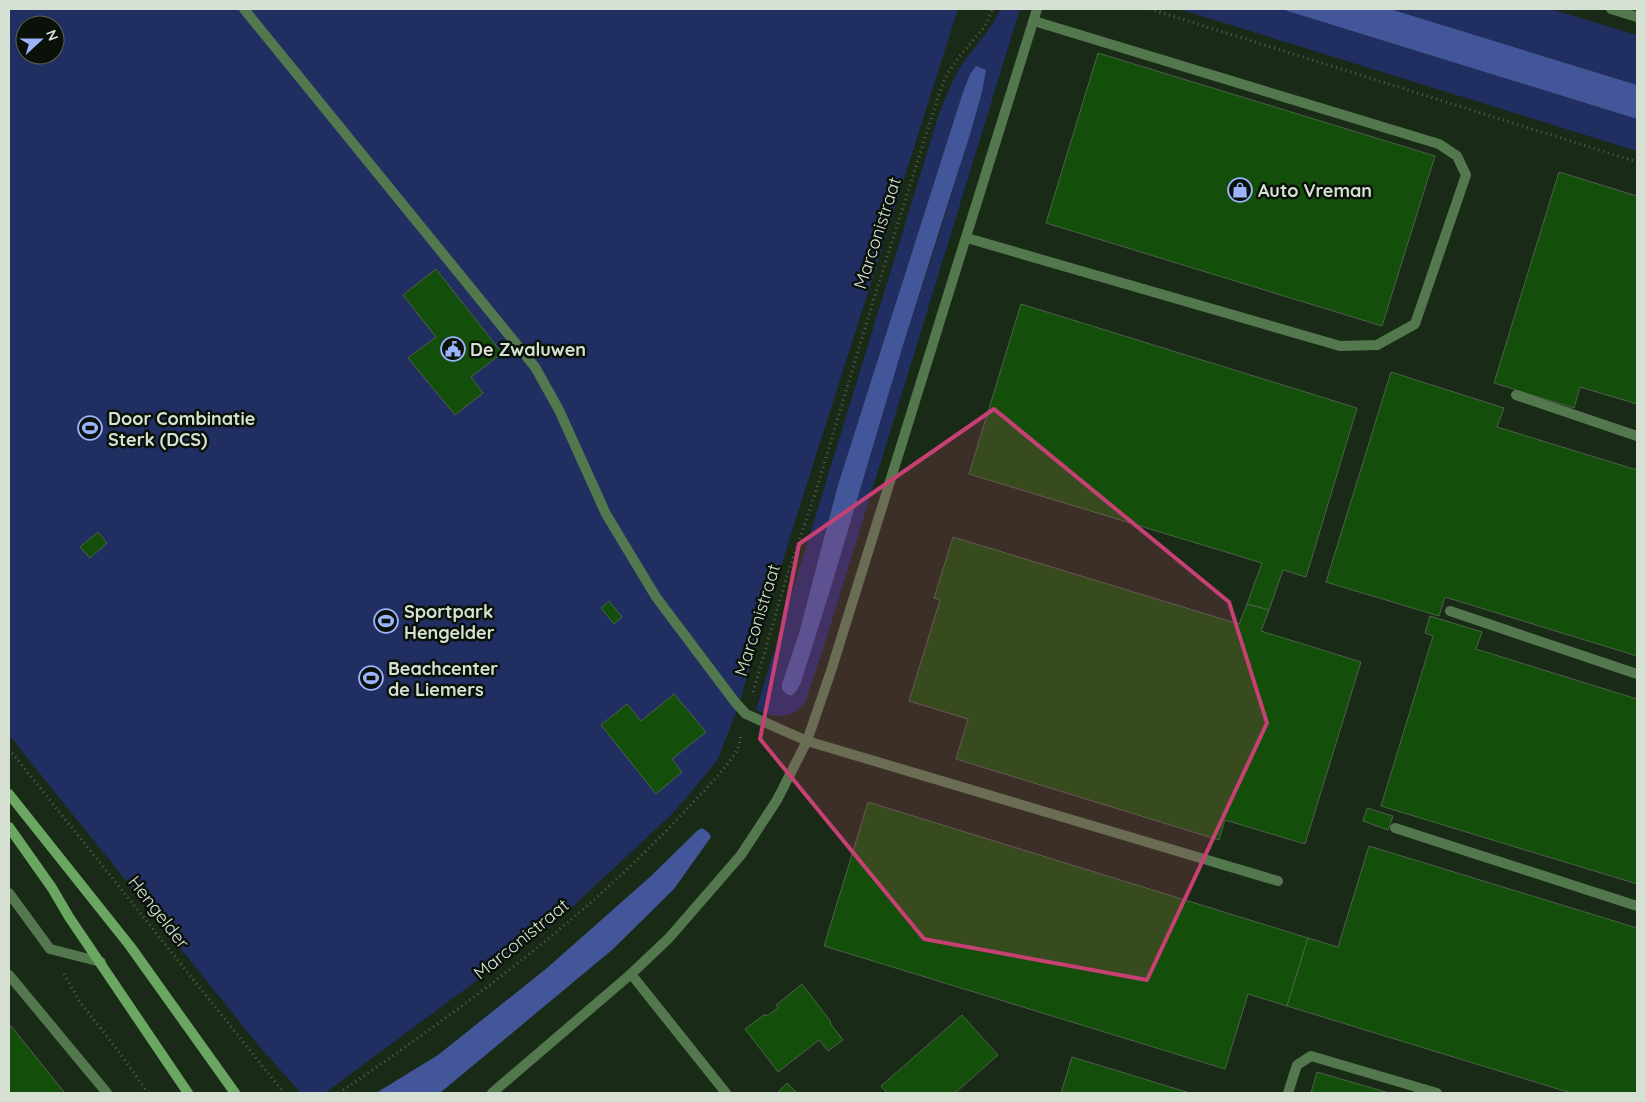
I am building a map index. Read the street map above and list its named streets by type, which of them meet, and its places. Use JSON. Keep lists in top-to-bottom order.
{
  "streets": {
    "path": ["Marconistraat", "Hengelder"]
  },
  "places": {
    "shop": ["Auto Vreman"],
    "public building": ["De Zwaluwen"],
    "sports": ["Door Combinatie Sterk (DCS)", "Sportpark Hengelder", "Beachcenter de Liemers"]
  },
  "north": "right"
}
